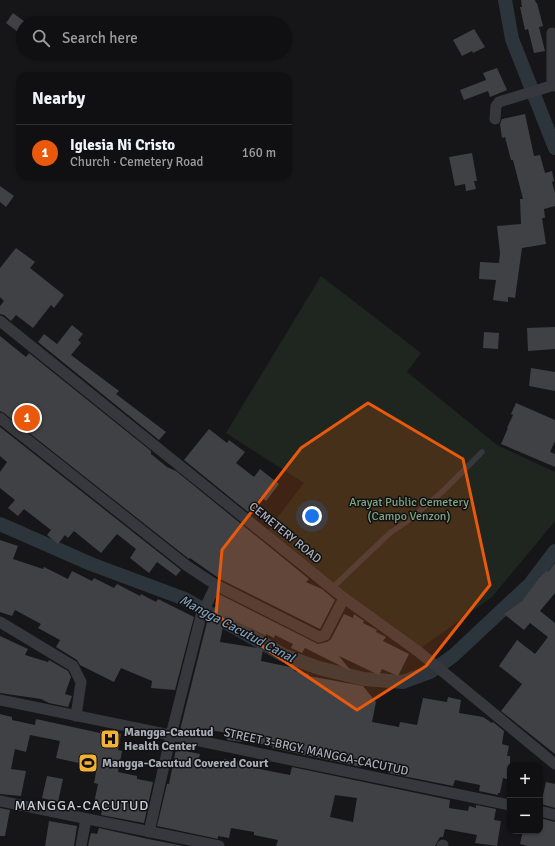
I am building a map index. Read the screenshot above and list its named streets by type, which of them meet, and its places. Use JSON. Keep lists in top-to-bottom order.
{
  "streets": {
    "street": ["CEMETERY ROAD", "STREET 3-BRGY. MANGGA-CACUTUD"]
  },
  "districts": ["MANGGA-CACUTUD"],
  "water": ["Mangga Cacutud Canal"],
  "parks": ["Arayat Public Cemetery (Campo Venzon)"],
  "places": {
    "hospital": ["Mangga-Cacutud Health Center"],
    "sports": ["Mangga-Cacutud Covered Court"]
  },
  "page": {
    "search": "Search here",
    "heading": "Nearby",
    "list": [
      {
        "mark": "1",
        "name": "Iglesia Ni Cristo",
        "note": "Church · Cemetery Road",
        "value": "160 m"
      }
    ],
    "pins": "1",
    "map_buttons": ["+", "−"]
  }
}
